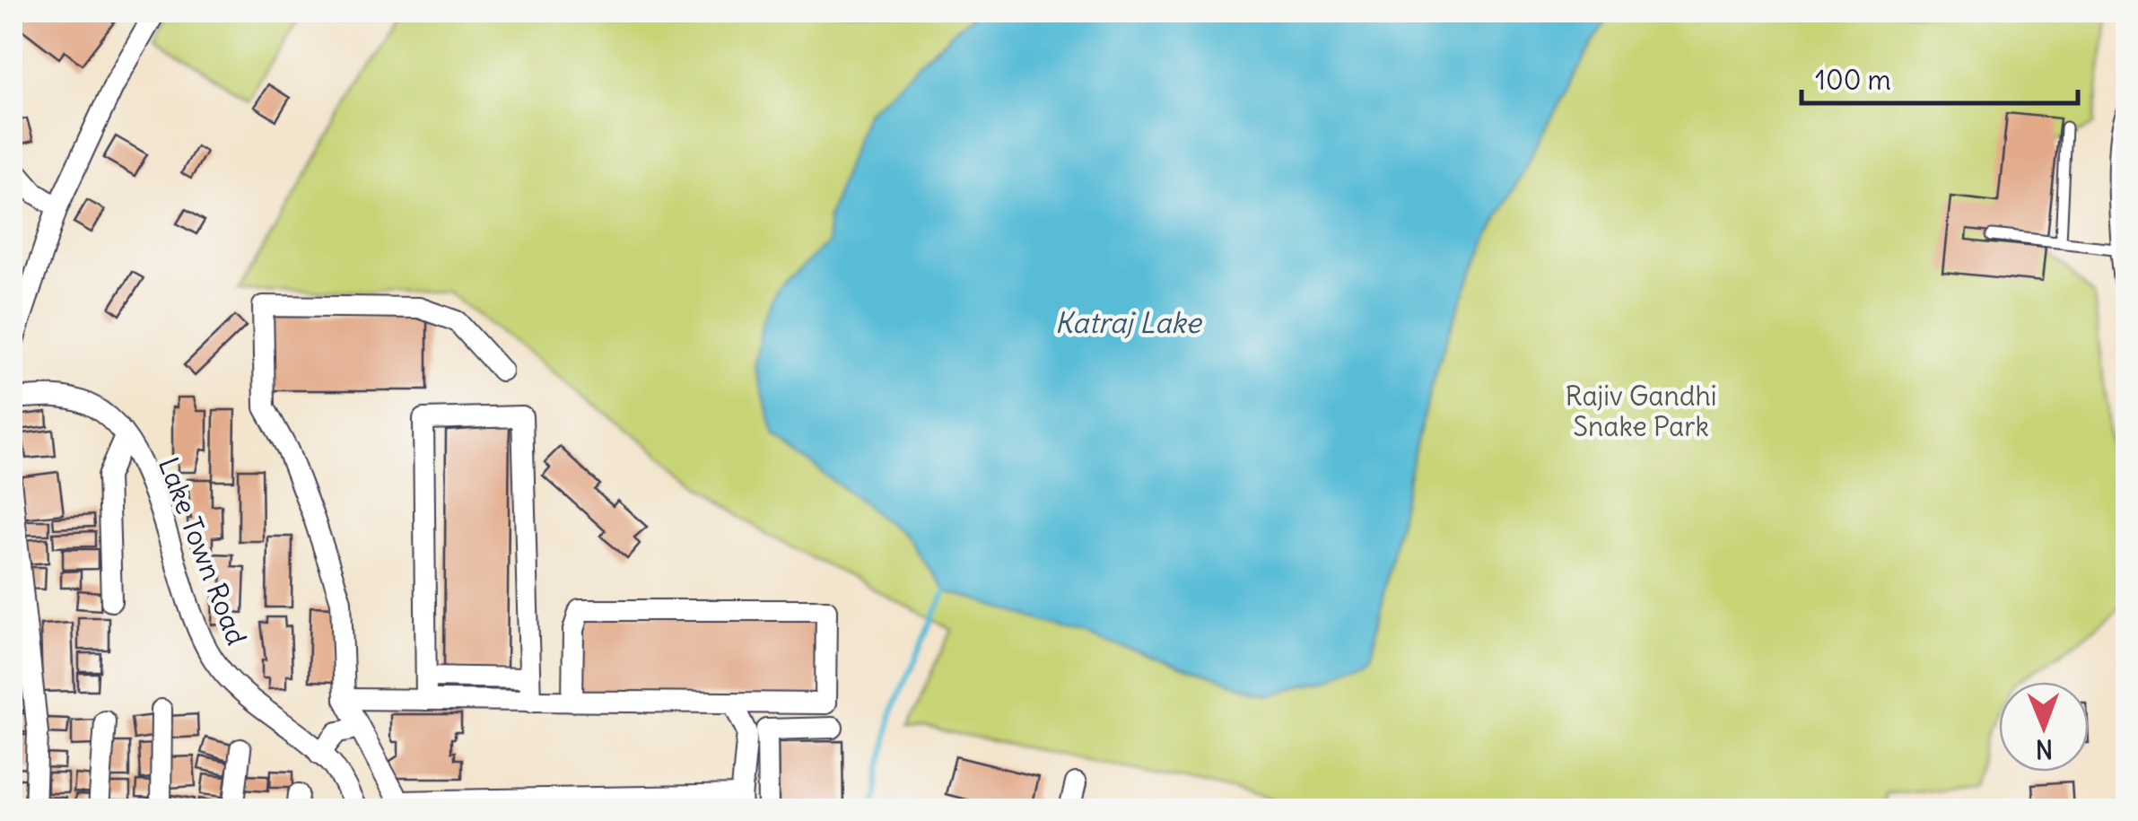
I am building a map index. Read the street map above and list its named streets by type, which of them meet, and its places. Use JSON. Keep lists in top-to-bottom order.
{
  "streets": {
    "street": ["Lake Town Road"]
  },
  "water": ["Katraj Lake"],
  "parks": ["Rajiv Gandhi Snake Park"],
  "scale_bar": "100 m",
  "north": "bottom"
}
